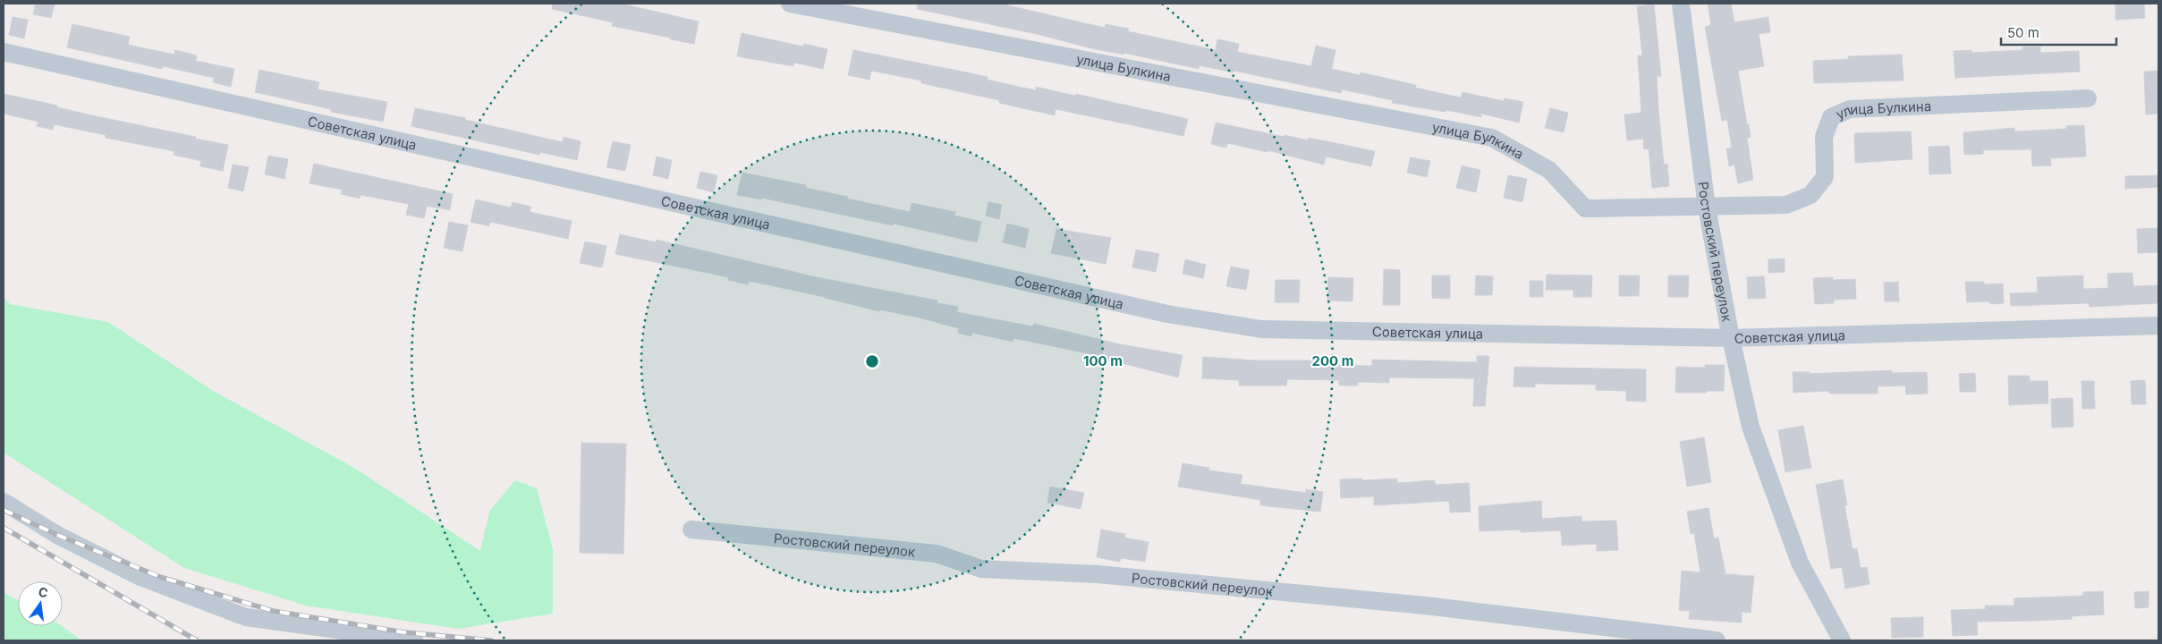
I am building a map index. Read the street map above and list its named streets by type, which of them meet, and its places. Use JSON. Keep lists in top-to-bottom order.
{
  "streets": {
    "street": ["улица Булкина", "Советская улица", "Ростовский переулок"]
  },
  "crossings": [
    ["улица Булкина", "Ростовский переулок"],
    ["Советская улица", "Ростовский переулок"]
  ],
  "scale_bar": "50 m",
  "north": "top",
  "rings": ["100 m", "200 m"]
}
